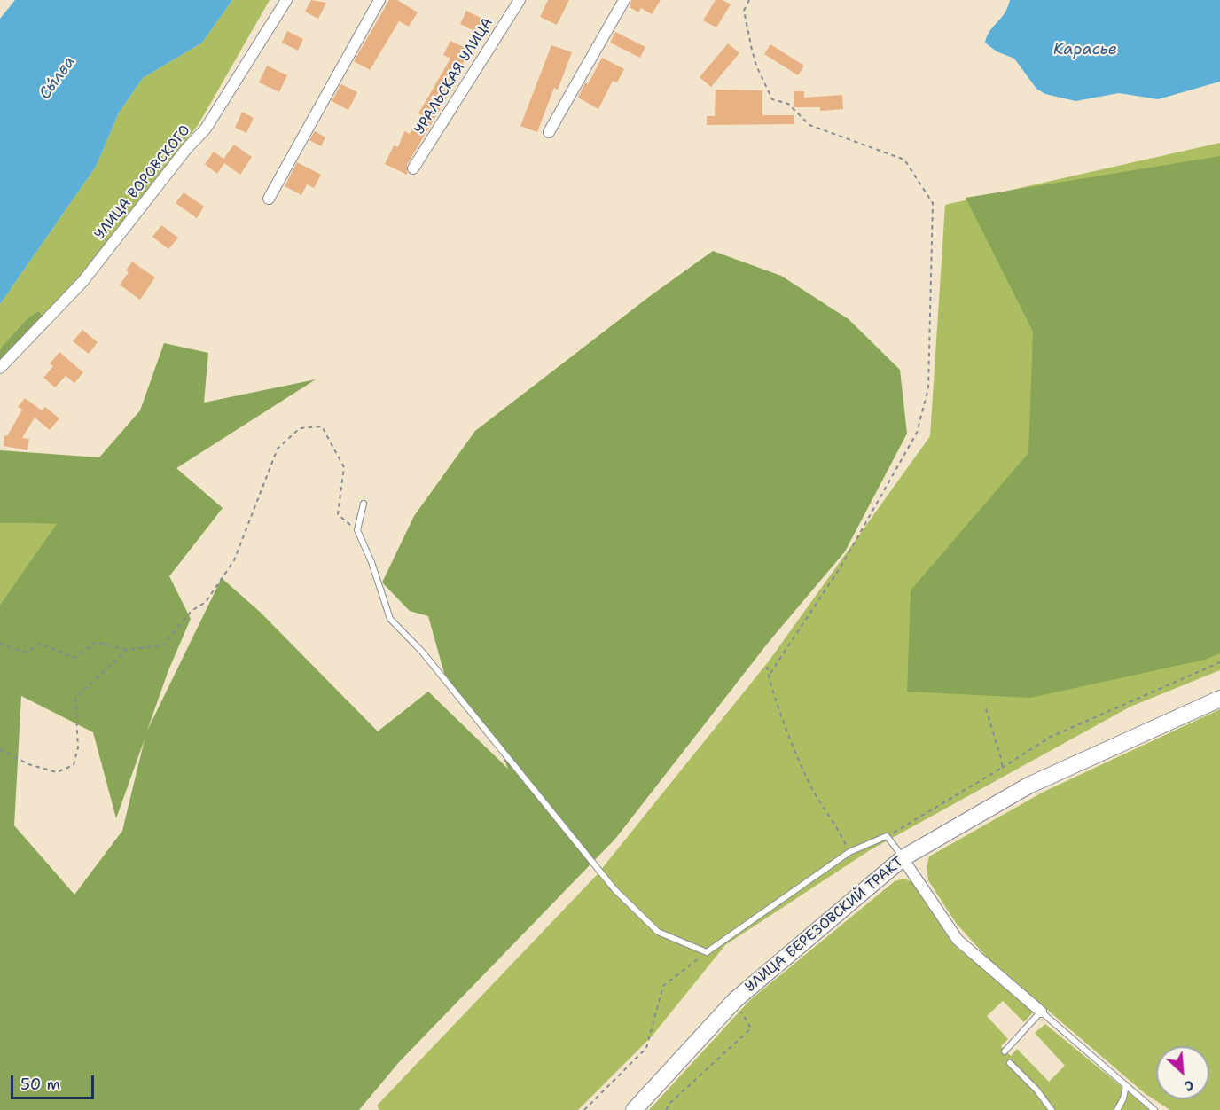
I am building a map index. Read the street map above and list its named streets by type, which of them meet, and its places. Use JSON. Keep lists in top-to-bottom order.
{
  "streets": {
    "main road": ["УЛИЦА БЕРЕЗОВСКИЙ ТРАКТ"],
    "street": ["УРАЛЬСКАЯ УЛИЦА", "УЛИЦА ВОРОВСКОГО"]
  },
  "water": ["Карасье", "Сы́лва"],
  "scale_bar": "50 m",
  "north": "bottom right"
}
